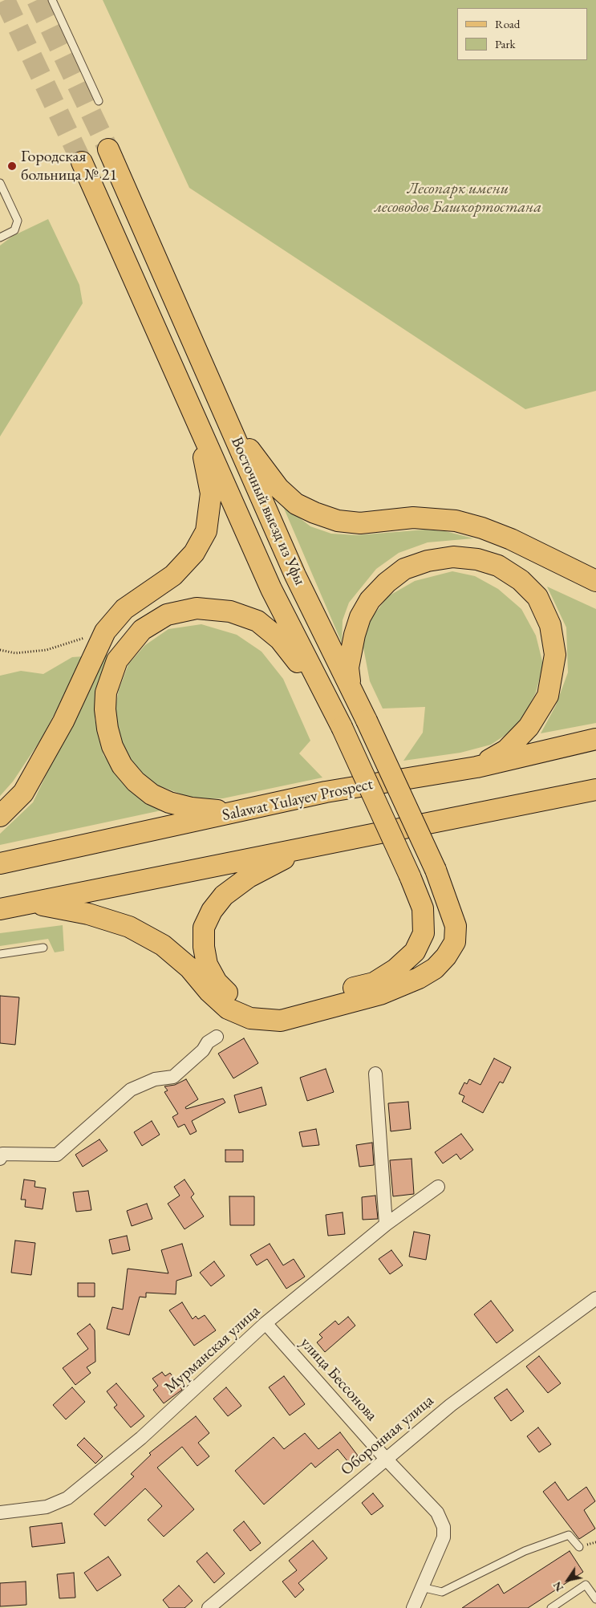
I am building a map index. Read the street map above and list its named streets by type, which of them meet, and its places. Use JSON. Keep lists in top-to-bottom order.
{
  "streets": {
    "main road": ["Восточный выезд из Уфы", "Salawat Yulayev Prospect"],
    "street": ["Мурманская улица", "улица Бессонова", "Оборонная улица"]
  },
  "crossings": [
    ["Мурманская улица", "улица Бессонова"],
    ["улица Бессонова", "Оборонная улица"]
  ],
  "parks": ["Лесопарк имени лесоводов Башкортостана"],
  "places": ["Городская больница № 21"],
  "legend": ["Road", "Park"],
  "north": "bottom left"
}
